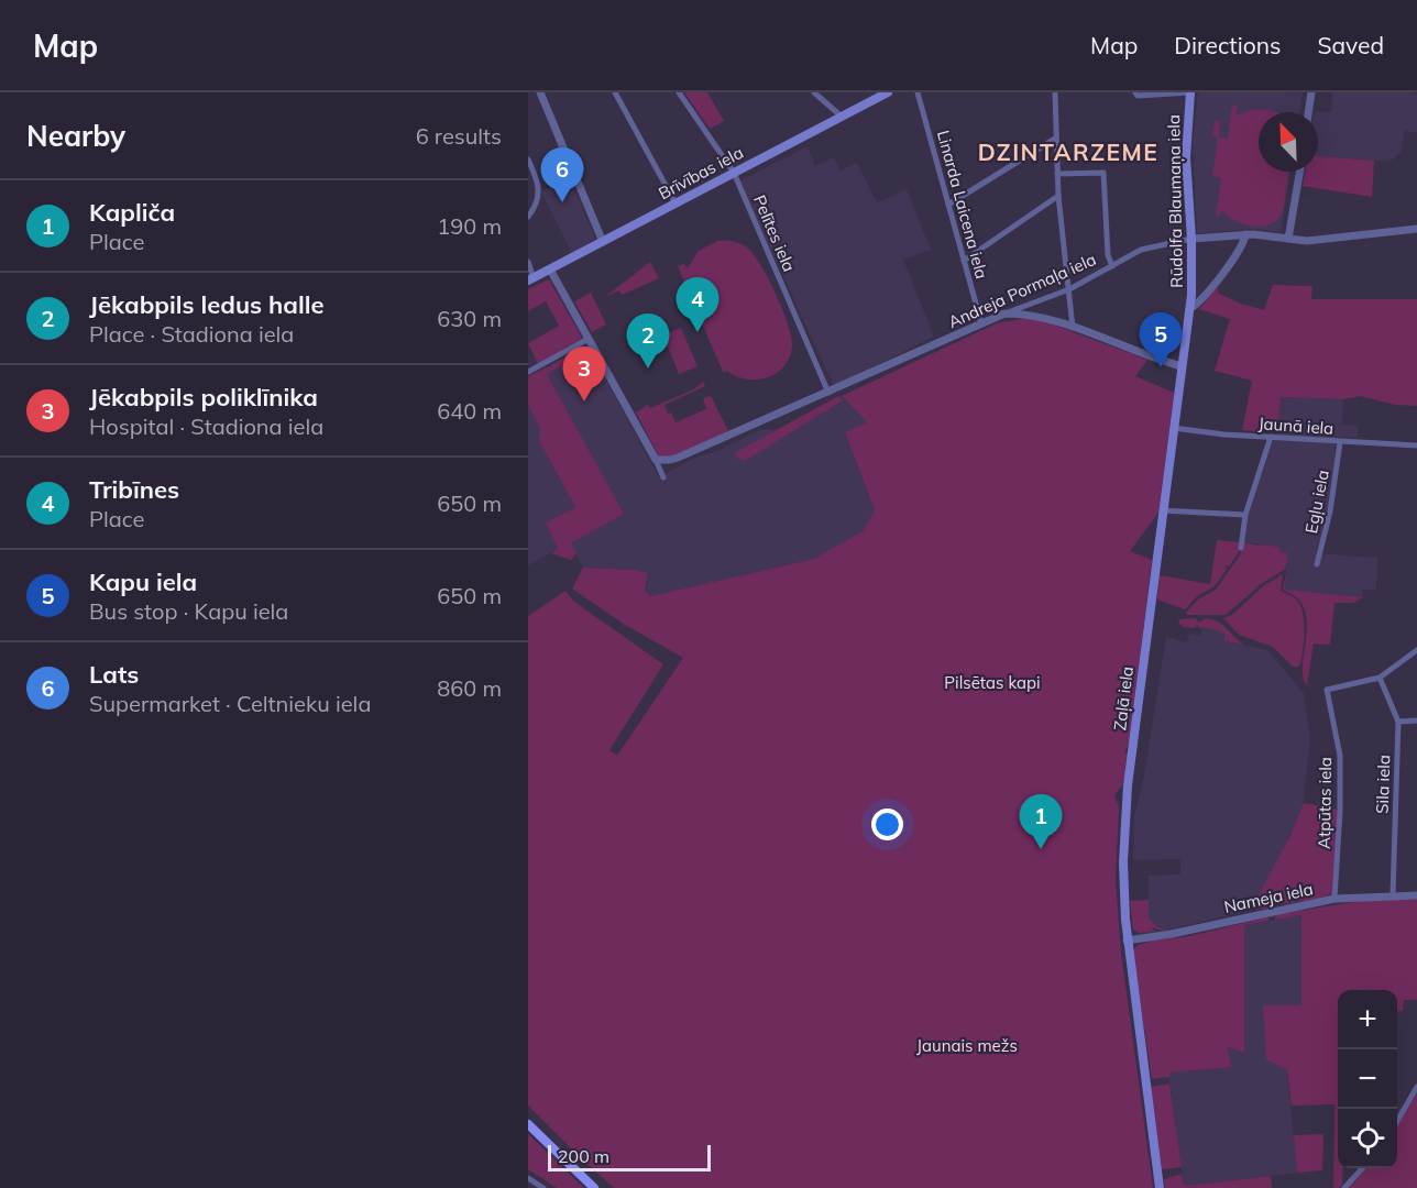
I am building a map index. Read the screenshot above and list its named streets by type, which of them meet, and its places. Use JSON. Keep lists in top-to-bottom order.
{
  "streets": {
    "main road": ["Brīvības iela", "Rūdolfa Blaumaņa iela", "Zaļā iela"],
    "street": [
      "Linarda Laicena iela",
      "Pelītes iela",
      "Andreja Pormaļa iela",
      "Jaunā iela",
      "Egļu iela",
      "Sila iela",
      "Atpūtas iela",
      "Nameja iela"
    ]
  },
  "crossings": [
    ["Brīvības iela", "Pelītes iela"],
    ["Rūdolfa Blaumaņa iela", "Andreja Pormaļa iela"],
    ["Rūdolfa Blaumaņa iela", "Zaļā iela"],
    ["Linarda Laicena iela", "Andreja Pormaļa iela"],
    ["Pelītes iela", "Andreja Pormaļa iela"],
    ["Jaunā iela", "Egļu iela"],
    ["Jaunā iela", "Zaļā iela"],
    ["Zaļā iela", "Nameja iela"],
    ["Sila iela", "Atpūtas iela"],
    ["Sila iela", "Nameja iela"],
    ["Atpūtas iela", "Nameja iela"]
  ],
  "districts": ["DZINTARZEME"],
  "parks": ["Pilsētas kapi", "Jaunais mežs"],
  "scale_bar": "200 m",
  "north": "top left",
  "page": {
    "header": "Map",
    "nav": ["Map", "Directions", "Saved"],
    "heading": ["Nearby", "6 results"],
    "pins": [
      "6",
      "4",
      "5",
      "2",
      "3",
      "1"
    ],
    "list": [
      {
        "mark": "1",
        "name": "Kapliča",
        "note": "Place",
        "value": "190 m"
      },
      {
        "mark": "2",
        "name": "Jēkabpils ledus halle",
        "note": "Place · Stadiona iela",
        "value": "630 m"
      },
      {
        "mark": "3",
        "name": "Jēkabpils poliklīnika",
        "note": "Hospital · Stadiona iela",
        "value": "640 m"
      },
      {
        "mark": "4",
        "name": "Tribīnes",
        "note": "Place",
        "value": "650 m"
      },
      {
        "mark": "5",
        "name": "Kapu iela",
        "note": "Bus stop · Kapu iela",
        "value": "650 m"
      },
      {
        "mark": "6",
        "name": "Lats",
        "note": "Supermarket · Celtnieku iela",
        "value": "860 m"
      }
    ],
    "map_buttons": ["+", "−"],
    "scale": "200 m"
  }
}
